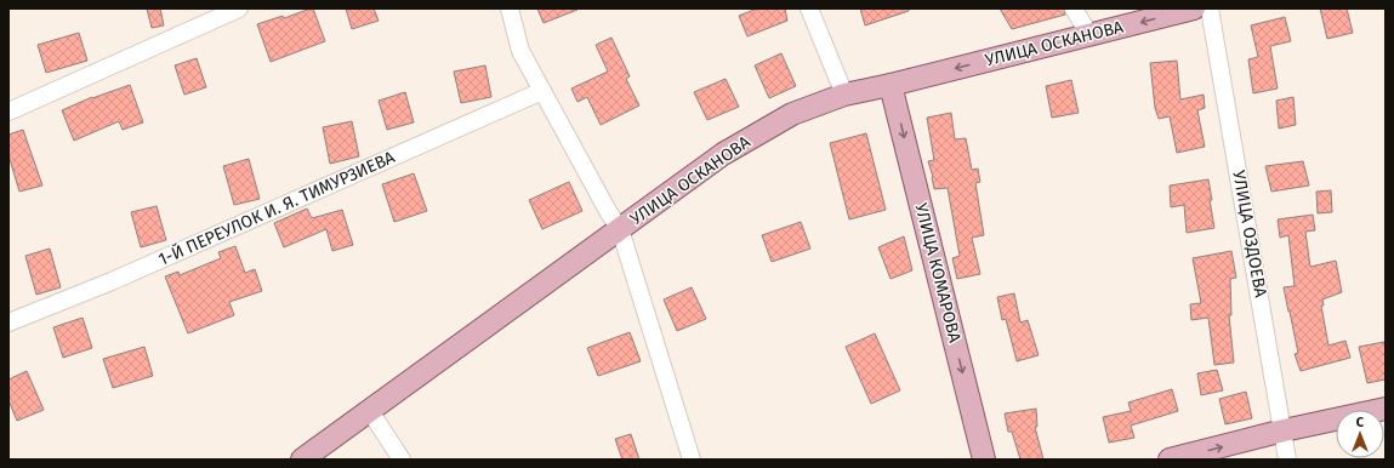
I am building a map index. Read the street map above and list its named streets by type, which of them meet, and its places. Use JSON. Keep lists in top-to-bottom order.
{
  "streets": {
    "main road": ["УЛИЦА ОСКАНОВА", "УЛИЦА КОМАРОВА"],
    "street": ["1-Й ПЕРЕУЛОК И. Я. ТИМУРЗИЕВА", "УЛИЦА ОЗДОЕВА"]
  },
  "crossings": [
    ["УЛИЦА ОСКАНОВА", "УЛИЦА КОМАРОВА"]
  ],
  "one_way": ["УЛИЦА КОМАРОВА"],
  "north": "top"
}
